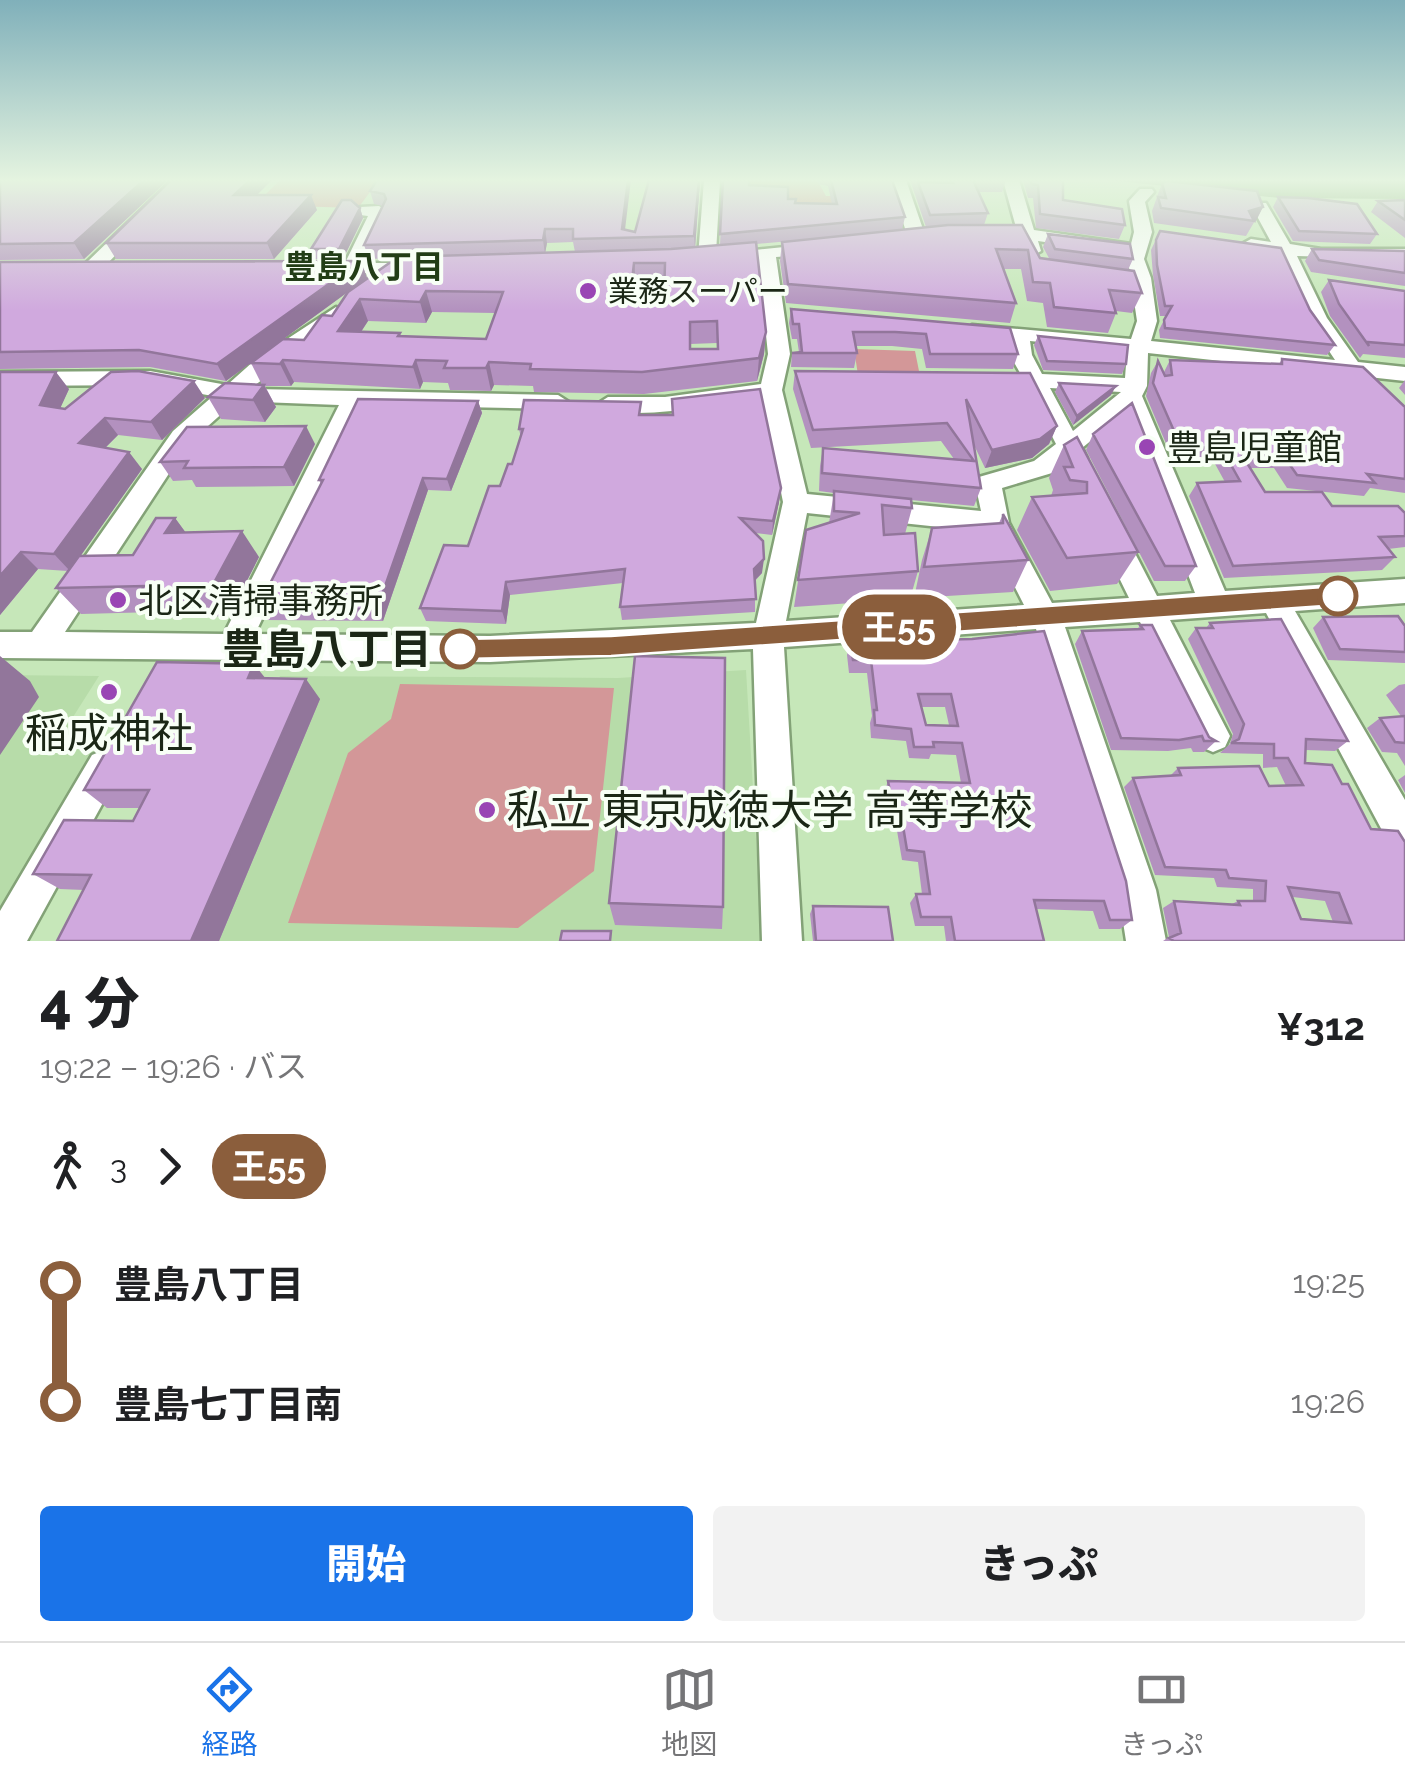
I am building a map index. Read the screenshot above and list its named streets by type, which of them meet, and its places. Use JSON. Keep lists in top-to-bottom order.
{
  "districts": ["豊島八丁目"],
  "places": [
    "業務スーパー",
    "豊島児童館",
    "北区清掃事務所",
    "豊島八丁目",
    "稲成神社",
    "私立 東京成徳大学 高等学校"
  ],
  "lines": ["bus line 王55"],
  "page": {
    "on_map": "王55",
    "heading": ["4 分", "19:22 – 19:26 · バス", "¥312"],
    "legs": ["3", "王55"],
    "list": [
      {
        "name": "豊島八丁目",
        "value": "19:25"
      },
      {
        "name": "豊島七丁目南",
        "value": "19:26"
      }
    ],
    "buttons": ["開始", "きっぷ"],
    "tabs": ["経路", "地図", "きっぷ"]
  }
}
